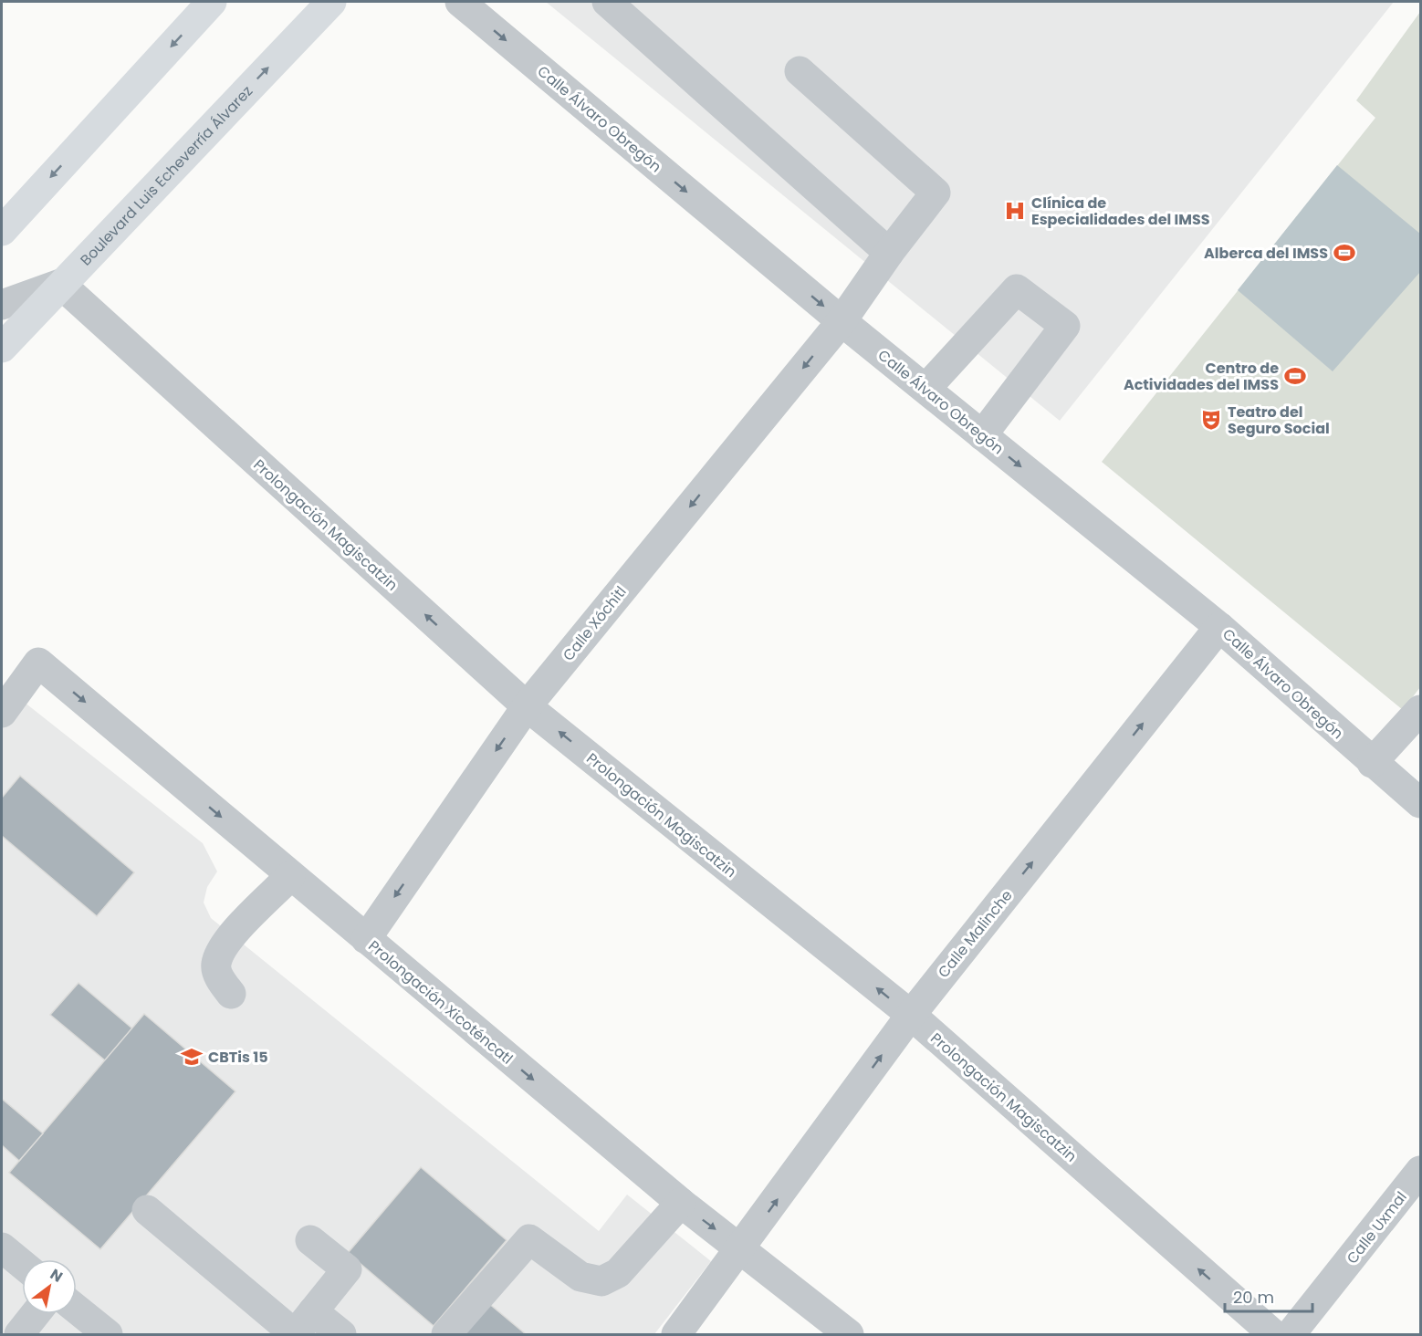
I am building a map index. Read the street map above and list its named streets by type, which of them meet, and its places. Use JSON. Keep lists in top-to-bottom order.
{
  "streets": {
    "main road": ["Boulevard Luis Echeverría Álvarez"],
    "street": [
      "Calle Álvaro Obregón",
      "Prolongación Magiscatzin",
      "Calle Xóchitl",
      "Calle Malinche",
      "Prolongación Xicoténcatl",
      "Calle Uxmal"
    ]
  },
  "crossings": [
    ["Calle Álvaro Obregón", "Calle Xóchitl"],
    ["Calle Álvaro Obregón", "Calle Malinche"],
    ["Boulevard Luis Echeverría Álvarez", "Prolongación Magiscatzin"],
    ["Prolongación Magiscatzin", "Calle Xóchitl"],
    ["Prolongación Magiscatzin", "Calle Malinche"],
    ["Calle Xóchitl", "Prolongación Xicoténcatl"],
    ["Calle Malinche", "Prolongación Xicoténcatl"]
  ],
  "one_way": [
    "Prolongación Magiscatzin",
    "Calle Xóchitl",
    "Calle Malinche",
    "Prolongación Xicoténcatl"
  ],
  "places": {
    "hospital": ["Clínica de Especialidades del IMSS"],
    "sports": ["Alberca del IMSS", "Centro de Actividades del IMSS"],
    "theatre": ["Teatro del Seguro Social"],
    "school or university": ["CBTis 15"]
  },
  "scale_bar": "20 m",
  "north": "top right"
}
